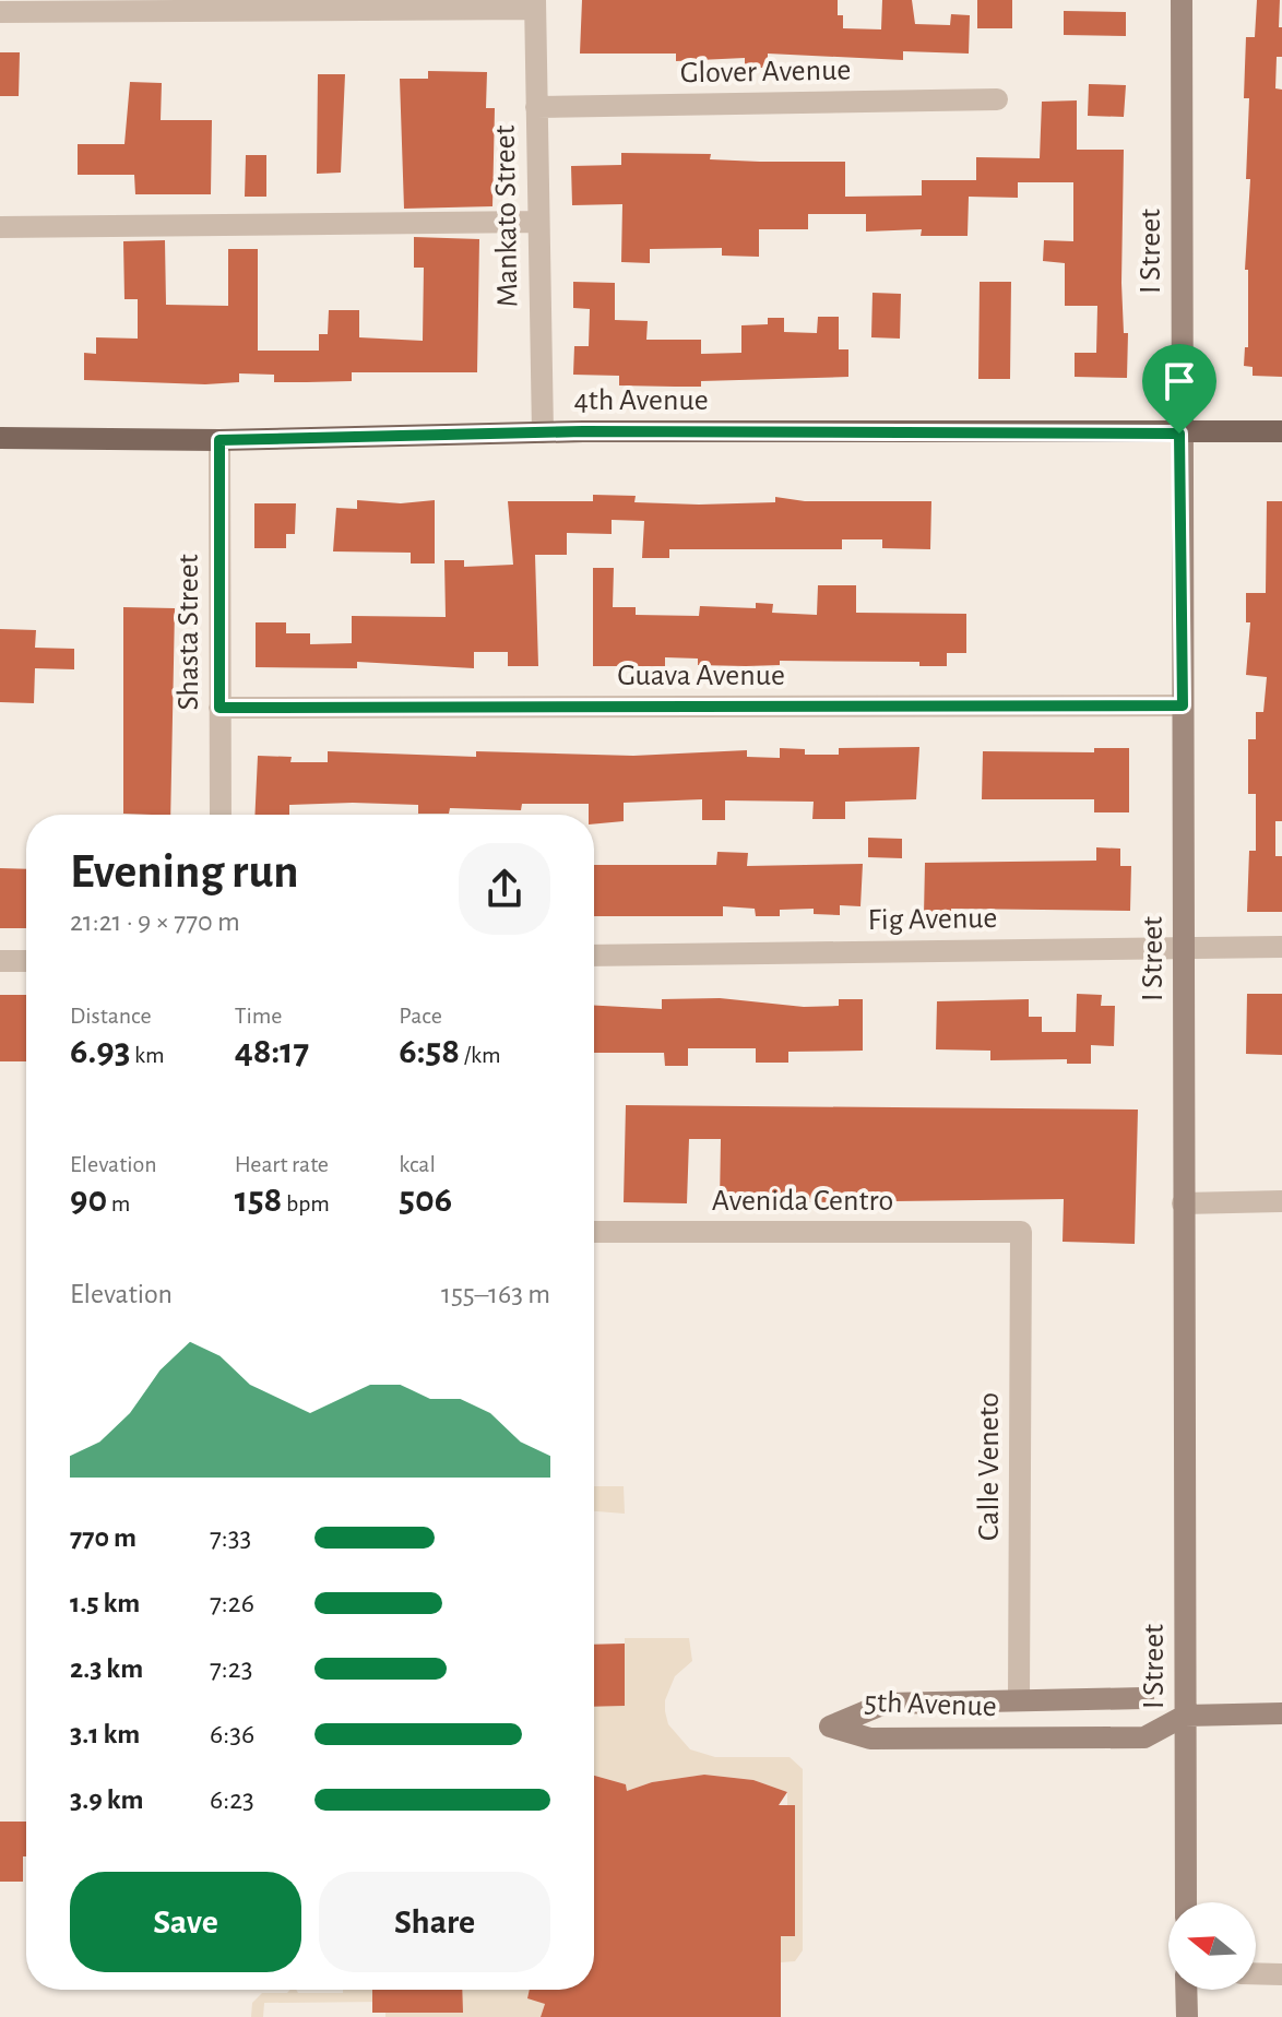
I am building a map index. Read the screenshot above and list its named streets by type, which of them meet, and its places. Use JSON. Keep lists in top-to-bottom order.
{
  "streets": {
    "main road": ["4th Avenue"],
    "street": [
      "Glover Avenue",
      "Mankato Street",
      "I Street",
      "Shasta Street",
      "Guava Avenue",
      "Fig Avenue",
      "Avenida Centro",
      "Calle Veneto",
      "5th Avenue"
    ]
  },
  "crossings": [
    ["Glover Avenue", "Mankato Street"],
    ["Mankato Street", "4th Avenue"],
    ["I Street", "4th Avenue"],
    ["I Street", "Guava Avenue"],
    ["I Street", "Fig Avenue"],
    ["I Street", "5th Avenue"],
    ["4th Avenue", "Shasta Street"],
    ["Shasta Street", "Guava Avenue"],
    ["Avenida Centro", "Calle Veneto"],
    ["Calle Veneto", "5th Avenue"]
  ],
  "north": "left",
  "page": {
    "heading": ["Evening run", "21:21 · 9 × 770 m"],
    "stats": [
      ["Distance", "6.93 km"],
      ["Time", "48:17"],
      ["Pace", "6:58 /km"],
      ["Elevation", "90 m"],
      ["Heart rate", "158 bpm"],
      ["kcal", "506"]
    ],
    "chart": ["Elevation", "155–163 m"],
    "list": [
      {
        "name": "770 m",
        "note": "7:33"
      },
      {
        "name": "1.5 km",
        "note": "7:26"
      },
      {
        "name": "2.3 km",
        "note": "7:23"
      },
      {
        "name": "3.1 km",
        "note": "6:36"
      },
      {
        "name": "3.9 km",
        "note": "6:23"
      }
    ],
    "buttons": ["Save", "Share"]
  }
}
